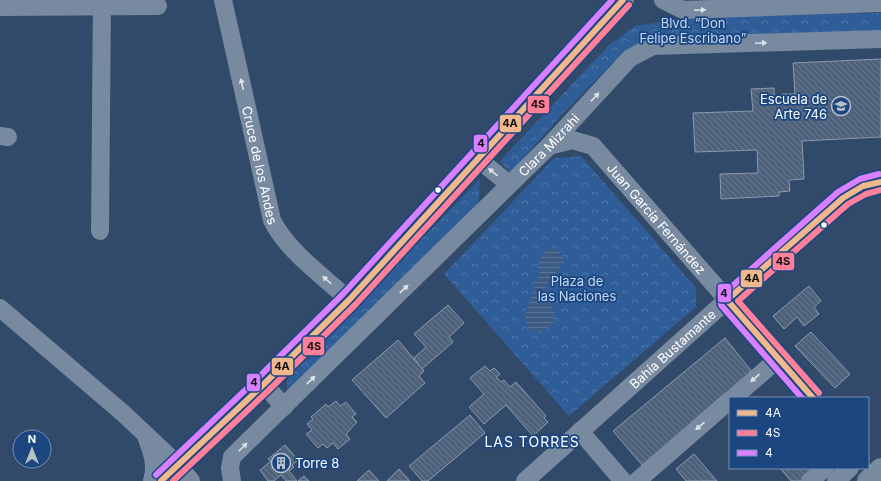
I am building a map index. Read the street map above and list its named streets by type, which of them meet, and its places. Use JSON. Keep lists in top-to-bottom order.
{
  "streets": {
    "street": [
      "Clara Mizrahi",
      "Cruce de los Andes",
      "Juan García Fernández",
      "Bahía Bustamante"
    ]
  },
  "crossings": [
    ["Clara Mizrahi", "Juan García Fernández"],
    ["Juan García Fernández", "Bahía Bustamante"]
  ],
  "one_way": ["Clara Mizrahi"],
  "districts": ["LAS TORRES"],
  "parks": ["Blvd. “Don Felipe Escribano”", "Plaza de las Naciones"],
  "places": {
    "school or university": ["Escuela de Arte 746"],
    "building": ["Torre 8"]
  },
  "lines": ["transit line 4A", "transit line 4", "transit line 4S"],
  "legend": ["4A", "4S", "4"],
  "north": "top"
}
